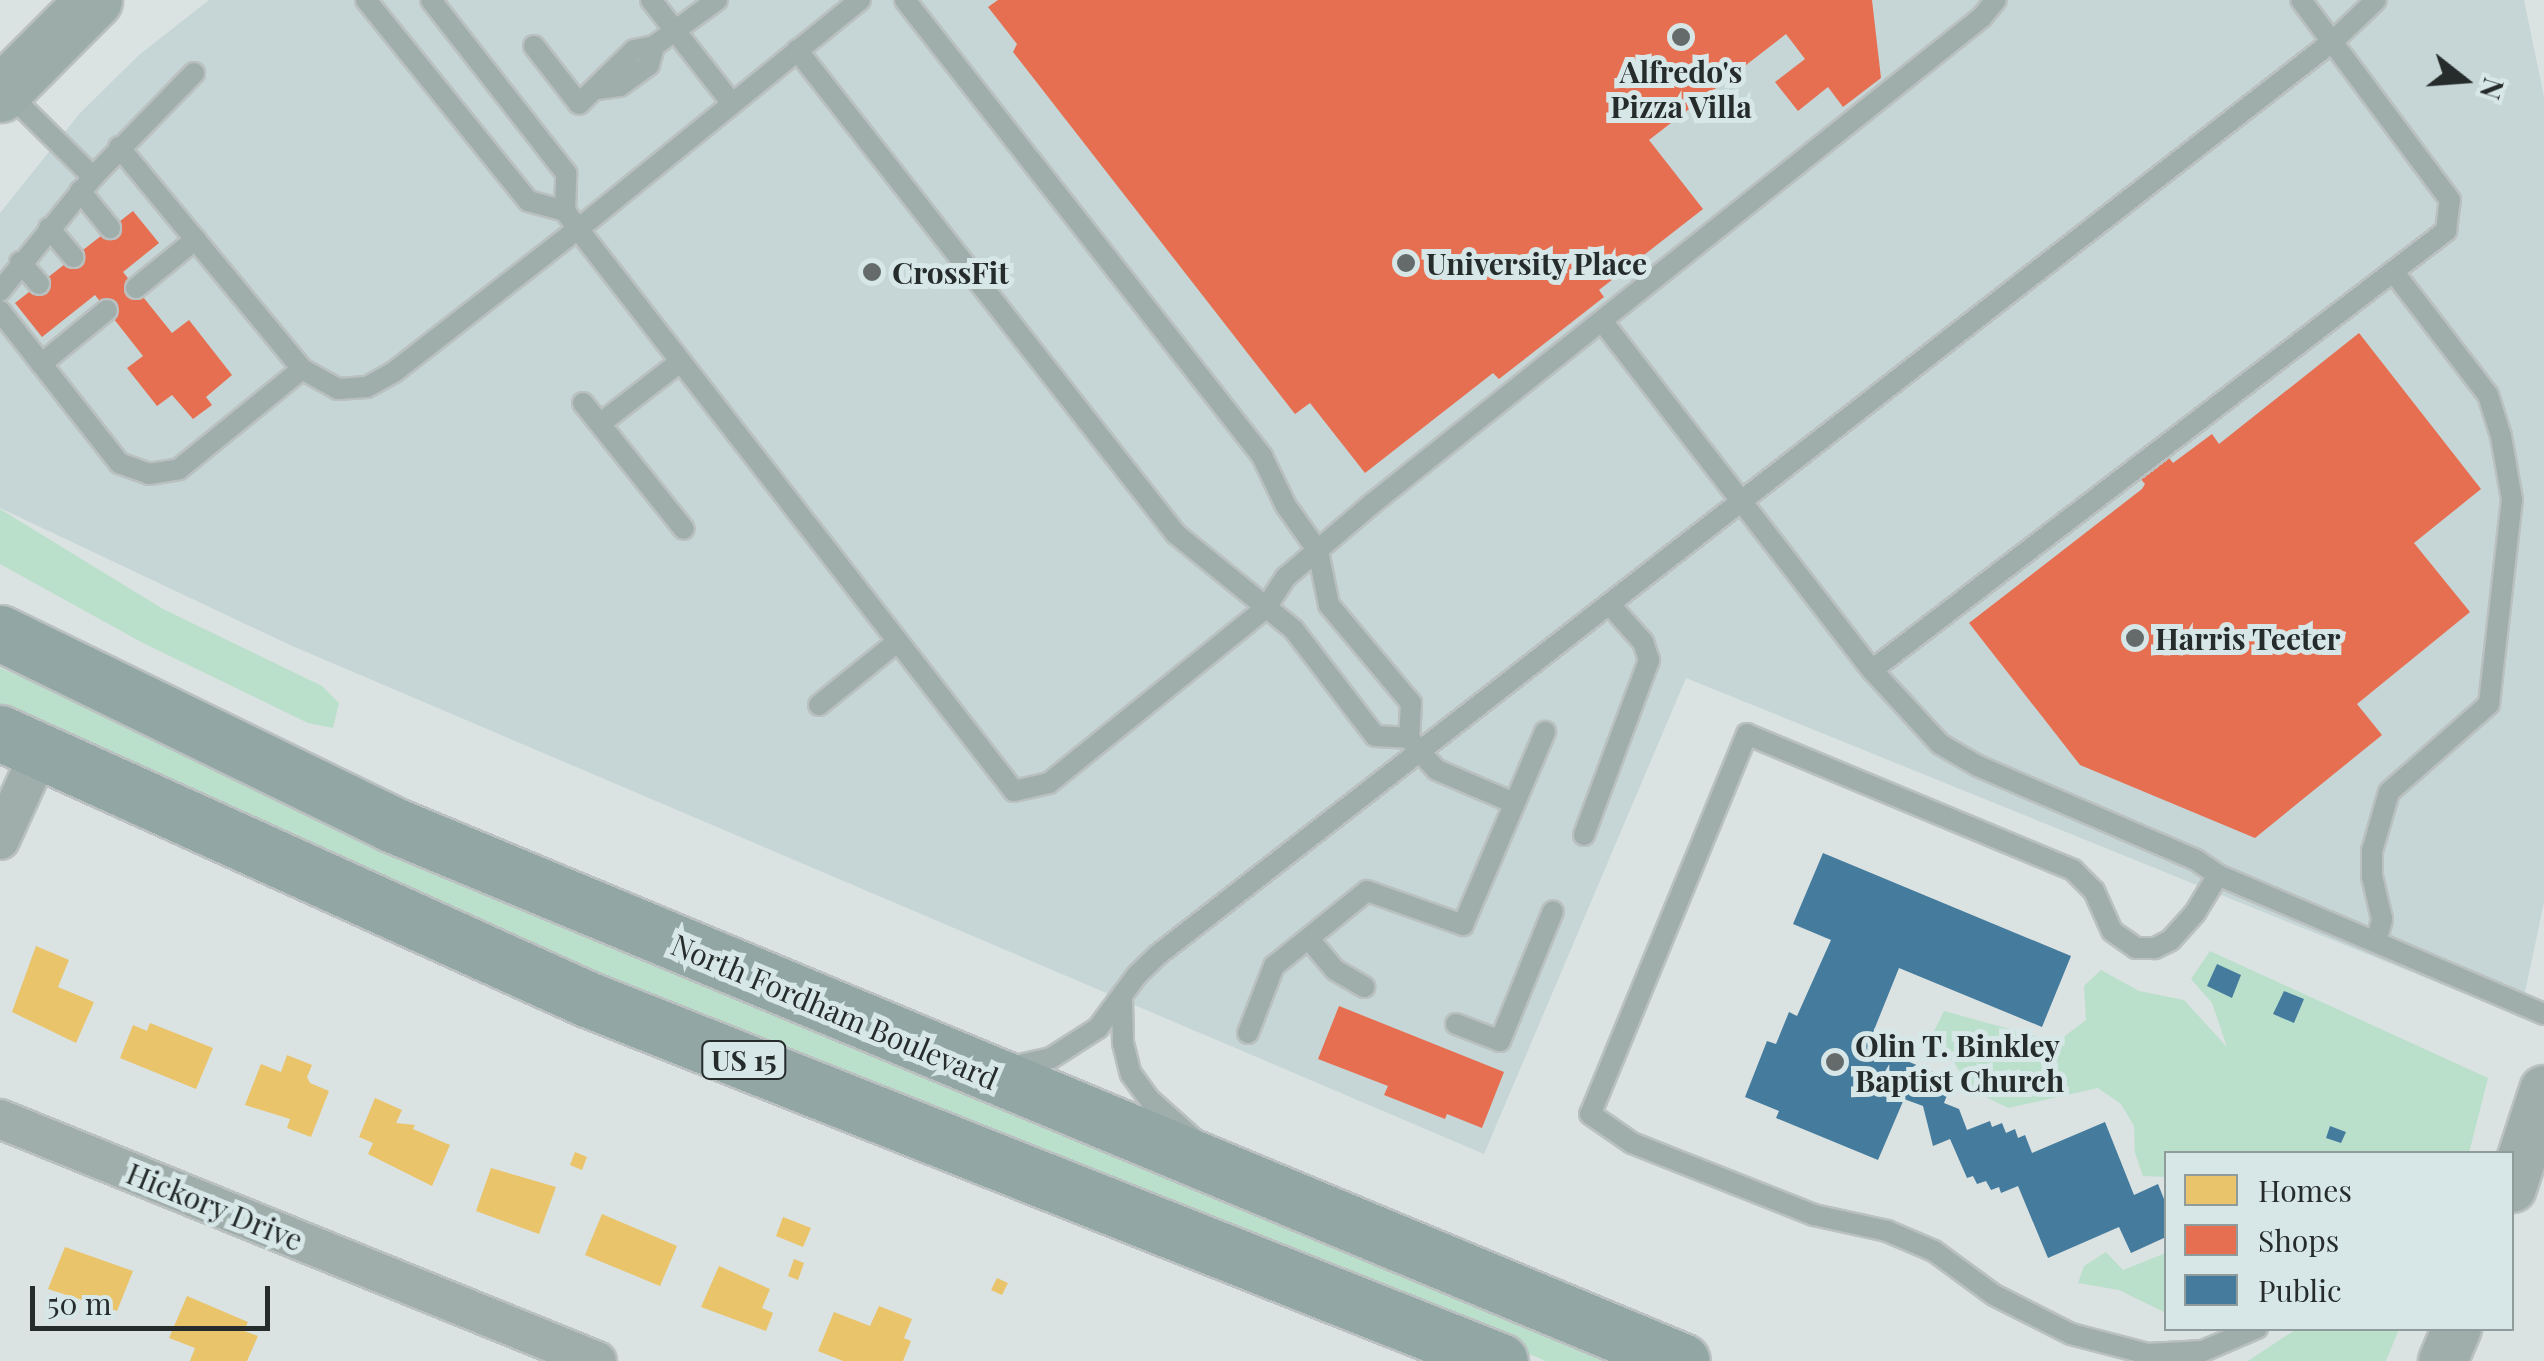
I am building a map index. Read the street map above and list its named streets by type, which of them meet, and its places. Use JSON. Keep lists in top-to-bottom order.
{
  "streets": {
    "highway": ["North Fordham Boulevard", "US 15"],
    "street": ["Hickory Drive"]
  },
  "places": [
    "Alfredo's Pizza Villa",
    "University Place",
    "CrossFit",
    "Harris Teeter",
    "Olin T. Binkley Baptist Church"
  ],
  "legend": ["Homes", "Shops", "Public"],
  "scale_bar": "50 m",
  "north": "right"
}
